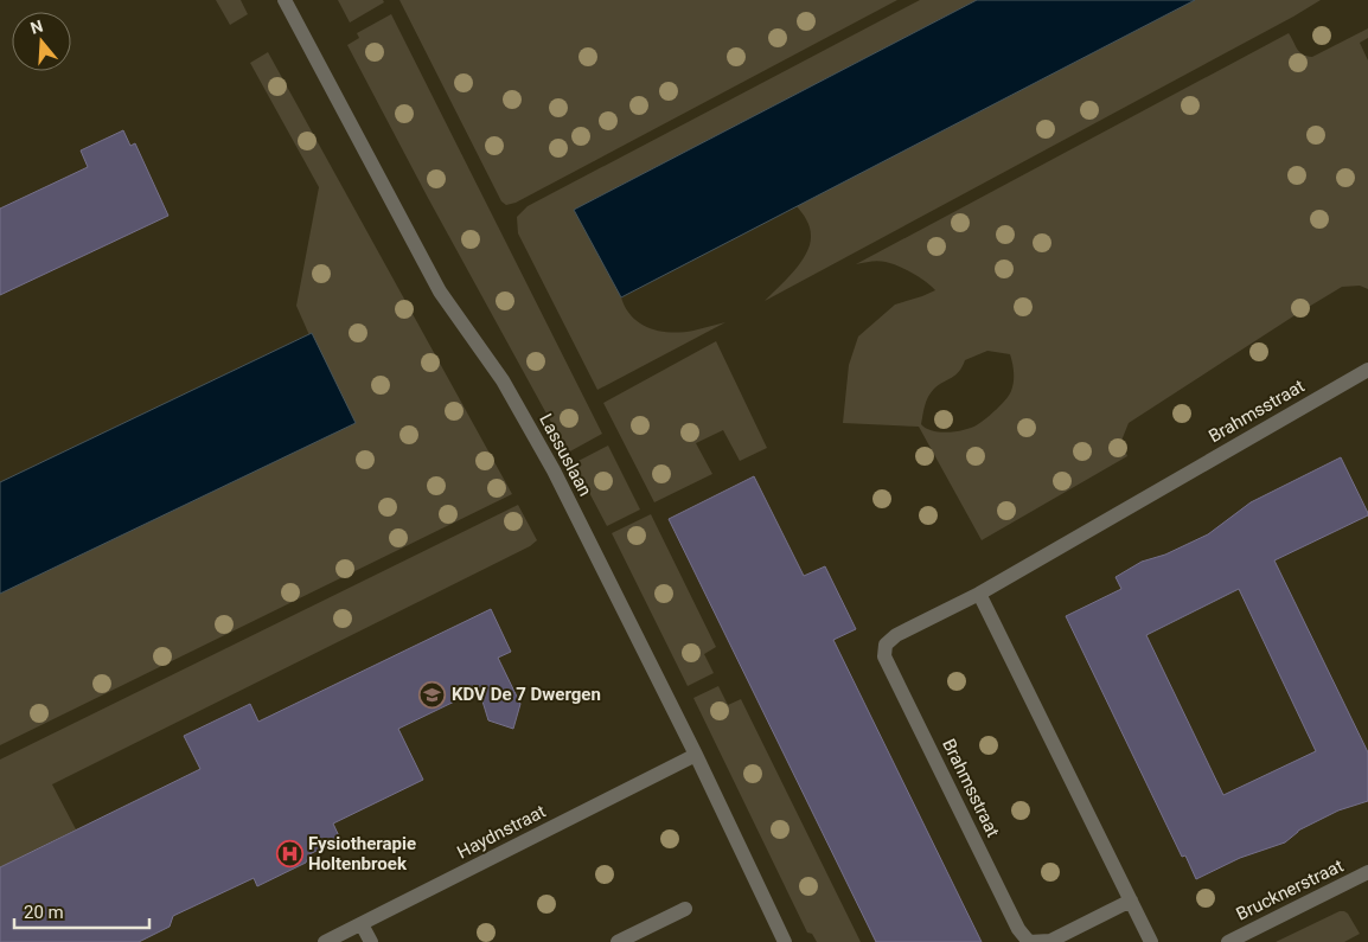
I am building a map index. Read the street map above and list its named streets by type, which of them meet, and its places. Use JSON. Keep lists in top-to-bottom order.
{
  "streets": {
    "street": [
      "Brahmsstraat",
      "Lassuslaan",
      "Haydnstraat",
      "Brucknerstraat"
    ]
  },
  "crossings": [
    ["Lassuslaan", "Haydnstraat"]
  ],
  "places": {
    "school or university": ["KDV De 7 Dwergen"],
    "hospital": ["Fysiotherapie Holtenbroek"]
  },
  "scale_bar": "20 m",
  "north": "top"
}
